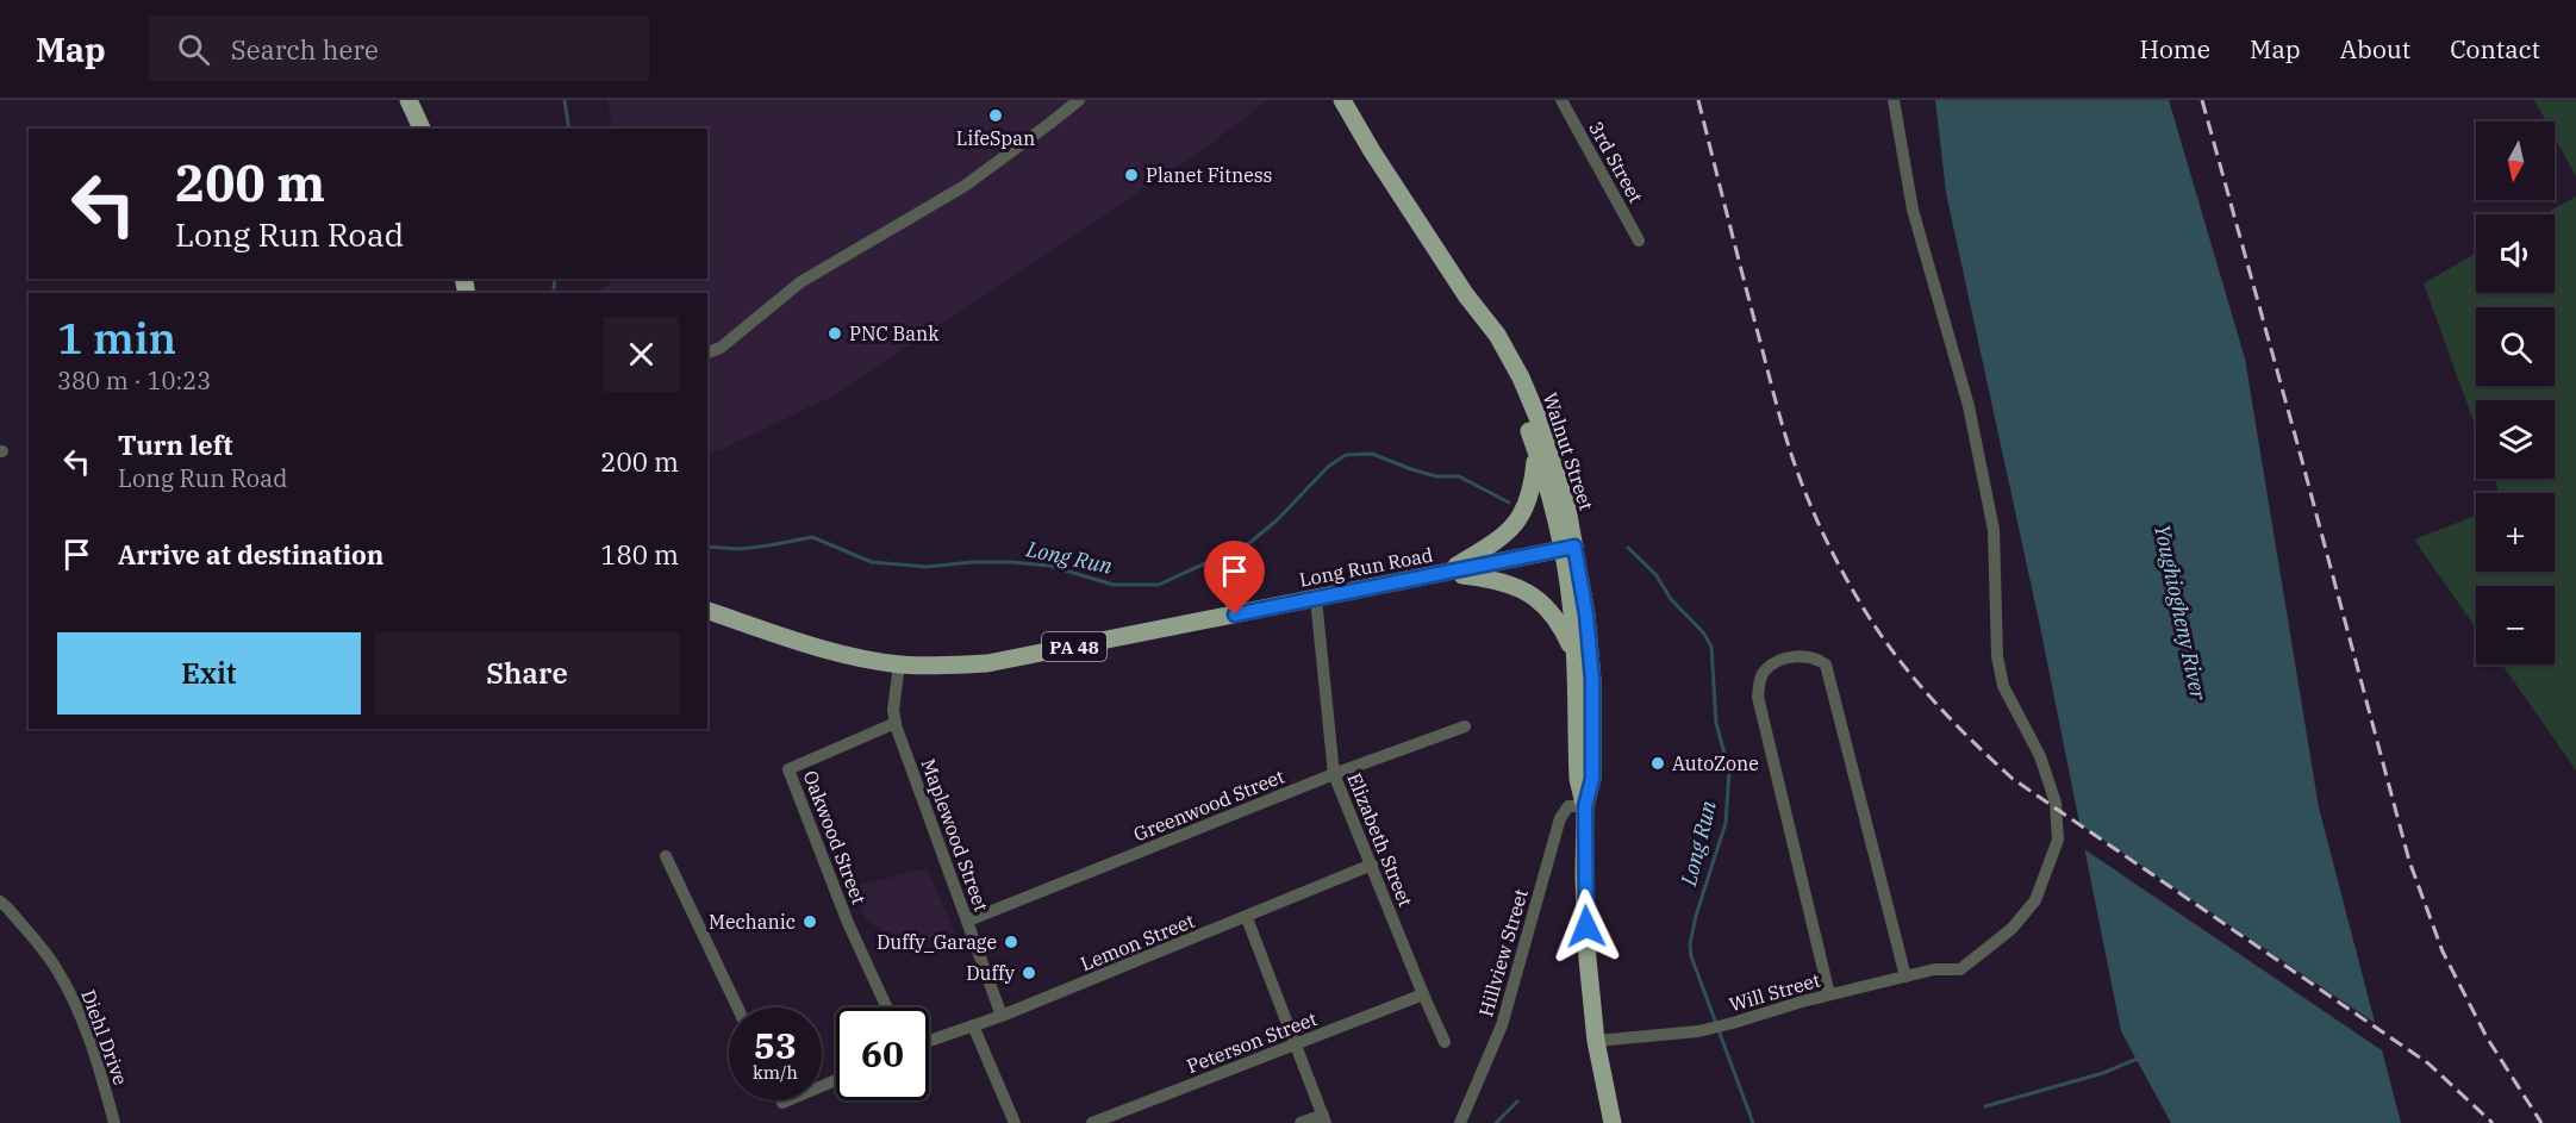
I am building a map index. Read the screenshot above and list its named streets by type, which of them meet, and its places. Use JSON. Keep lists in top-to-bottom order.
{
  "streets": {
    "main road": ["Walnut Street", "Long Run Road", "PA 48"],
    "street": [
      "3rd Street",
      "Greenwood Street",
      "Maplewood Street",
      "Oakwood Street",
      "Elizabeth Street",
      "Lemon Street",
      "Hillview Street",
      "Will Street",
      "Diehl Drive",
      "Peterson Street"
    ]
  },
  "crossings": [
    ["Walnut Street", "Long Run Road"],
    ["Walnut Street", "PA 48"],
    ["Walnut Street", "Hillview Street"],
    ["Walnut Street", "Will Street"],
    ["Long Run Road", "PA 48"],
    ["Long Run Road", "Maplewood Street"],
    ["Long Run Road", "Elizabeth Street"],
    ["Greenwood Street", "Maplewood Street"],
    ["Greenwood Street", "Elizabeth Street"],
    ["Maplewood Street", "Oakwood Street"],
    ["Maplewood Street", "Lemon Street"],
    ["Elizabeth Street", "Lemon Street"],
    ["Elizabeth Street", "Peterson Street"]
  ],
  "water": ["Long Run", "Youghiogheny River"],
  "places": [
    "LifeSpan",
    "Planet Fitness",
    "PNC Bank",
    "AutoZone",
    "Mechanic",
    "Duffy_Garage",
    "Duffy"
  ],
  "north": "bottom",
  "page": {
    "header": "Map",
    "search": "Search here",
    "nav": [
      "Home",
      "Map",
      "About",
      "Contact"
    ],
    "map_buttons": ["+", "−"],
    "turn": ["200 m", "Long Run Road"],
    "heading": ["1 min", "380 m · 10:23"],
    "list": [
      {
        "name": "Turn left",
        "note": "Long Run Road",
        "value": "200 m"
      },
      {
        "name": "Arrive at destination",
        "value": "180 m"
      }
    ],
    "buttons": ["Exit", "Share"],
    "speed": "53 km/h",
    "limit": "60"
  }
}
